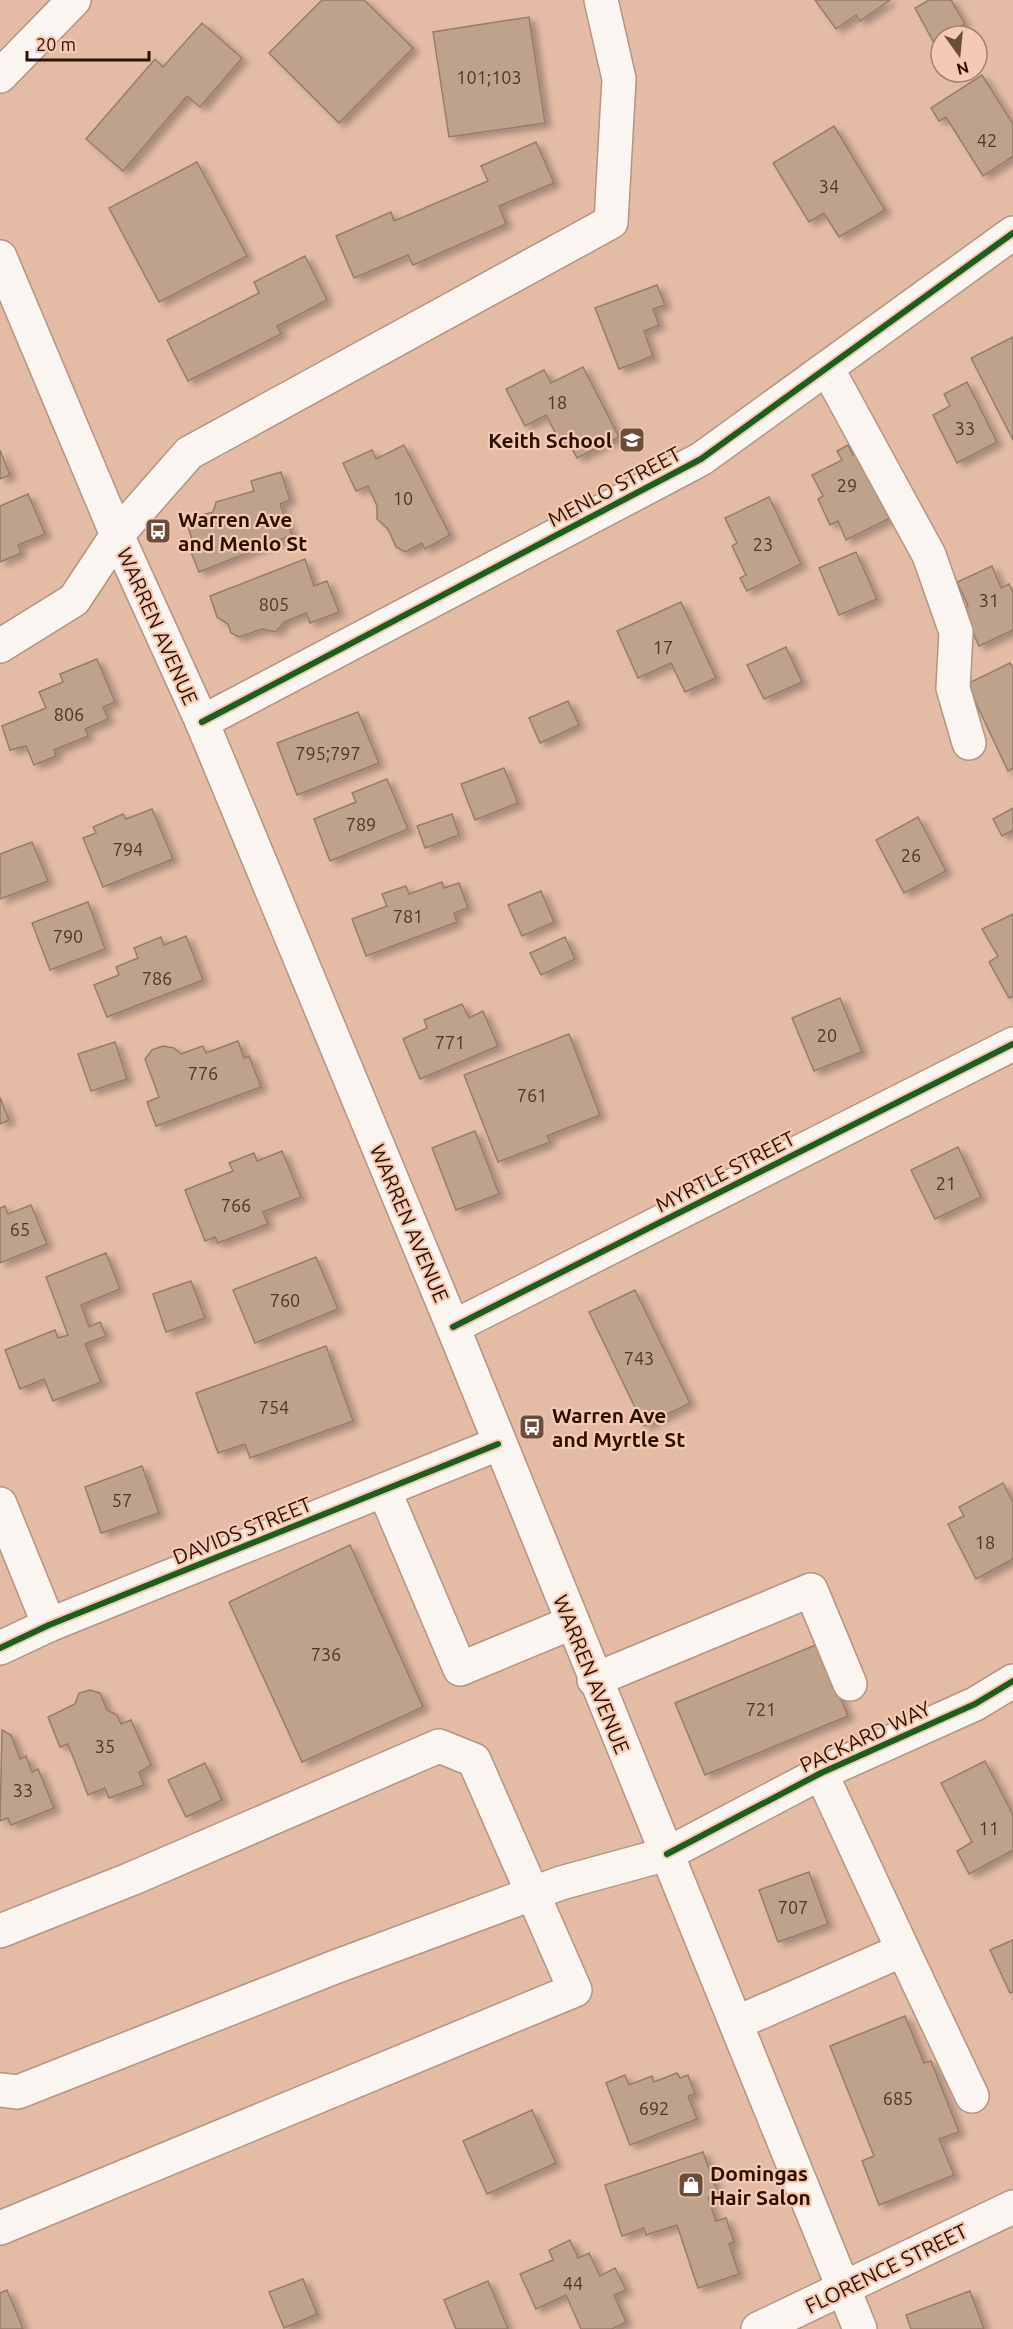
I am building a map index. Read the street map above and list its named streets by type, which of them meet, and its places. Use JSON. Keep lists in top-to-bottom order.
{
  "streets": {
    "street": [
      "MENLO STREET",
      "WARREN AVENUE",
      "MYRTLE STREET",
      "DAVIDS STREET",
      "PACKARD WAY",
      "FLORENCE STREET"
    ]
  },
  "crossings": [
    ["MENLO STREET", "WARREN AVENUE"],
    ["WARREN AVENUE", "MYRTLE STREET"],
    ["WARREN AVENUE", "DAVIDS STREET"],
    ["WARREN AVENUE", "PACKARD WAY"],
    ["WARREN AVENUE", "FLORENCE STREET"]
  ],
  "places": {
    "school or university": ["Keith School"],
    "bus stop": ["Warren Ave and Menlo St", "Warren Ave and Myrtle St"],
    "shop": ["Domingas Hair Salon"]
  },
  "house_numbers": [
    "101;103",
    "42",
    "34",
    "18",
    "33",
    "29",
    "10",
    "23",
    "31",
    "805",
    "17",
    "806",
    "795;797",
    "789",
    "794",
    "26",
    "781",
    "790",
    "786",
    "20",
    "771",
    "776",
    "761",
    "21",
    "766",
    "65",
    "760",
    "743",
    "754",
    "57",
    "18",
    "736",
    "721",
    "35",
    "33",
    "11",
    "707",
    "685",
    "692",
    "44"
  ],
  "scale_bar": "20 m",
  "north": "bottom"
}
